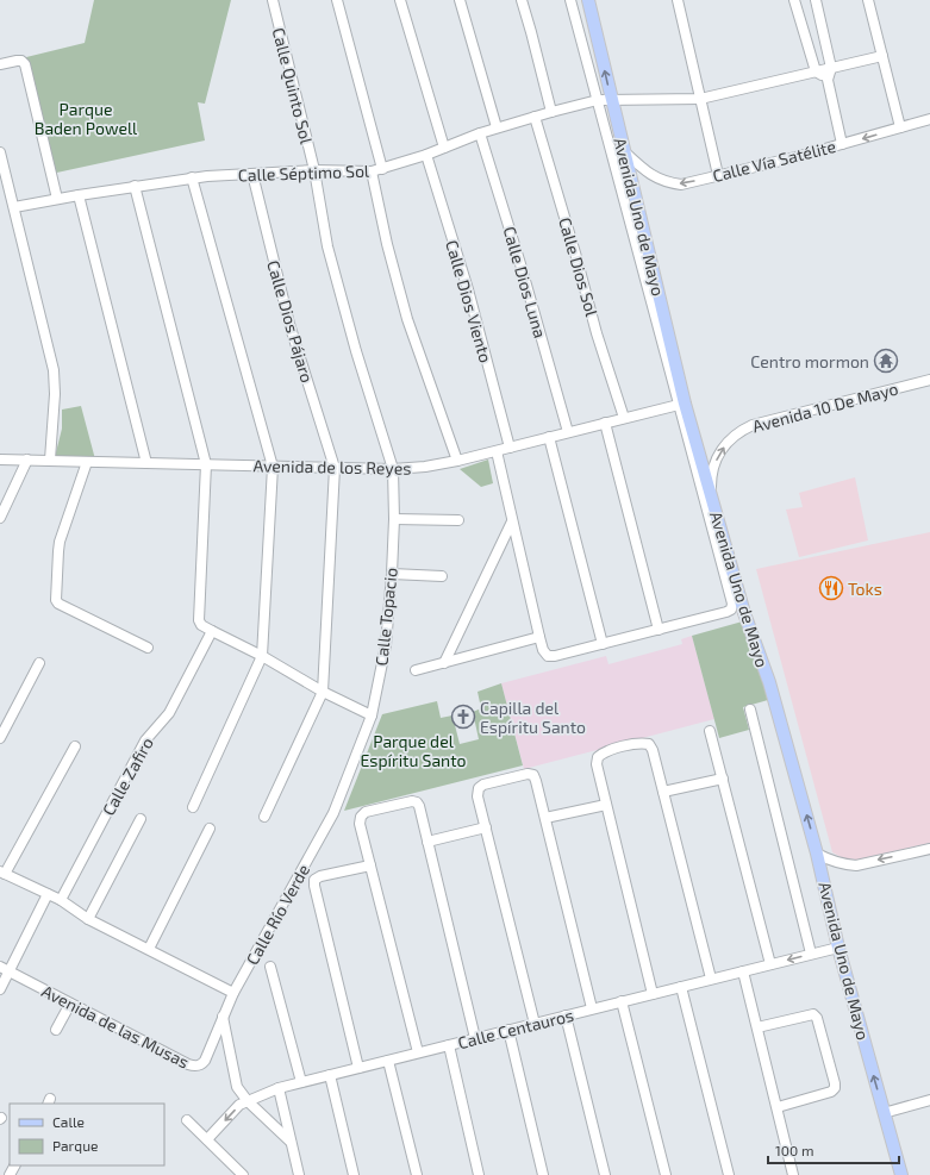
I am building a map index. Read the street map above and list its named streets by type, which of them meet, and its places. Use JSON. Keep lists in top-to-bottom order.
{
  "streets": {
    "main road": ["Avenida Uno de Mayo"],
    "street": [
      "Calle Quinto Sol",
      "Calle Vía Satélite",
      "Calle Séptimo Sol",
      "Calle Dios Sol",
      "Calle Dios Luna",
      "Calle Dios Viento",
      "Calle Dios Pájaro",
      "Avenida 10 De Mayo",
      "Avenida de los Reyes",
      "Calle Topacio",
      "Calle Zafiro",
      "Calle Río Verde",
      "Avenida de las Musas",
      "Calle Centauros"
    ]
  },
  "crossings": [
    ["Calle Quinto Sol", "Calle Séptimo Sol"],
    ["Calle Quinto Sol", "Avenida de los Reyes"],
    ["Calle Quinto Sol", "Calle Topacio"],
    ["Calle Vía Satélite", "Avenida Uno de Mayo"],
    ["Calle Séptimo Sol", "Avenida Uno de Mayo"],
    ["Calle Séptimo Sol", "Calle Dios Sol"],
    ["Calle Séptimo Sol", "Calle Dios Luna"],
    ["Calle Séptimo Sol", "Calle Dios Viento"],
    ["Calle Séptimo Sol", "Calle Dios Pájaro"],
    ["Avenida Uno de Mayo", "Avenida 10 De Mayo"],
    ["Avenida Uno de Mayo", "Avenida de los Reyes"],
    ["Avenida Uno de Mayo", "Calle Centauros"],
    ["Calle Dios Sol", "Avenida de los Reyes"],
    ["Calle Dios Luna", "Avenida de los Reyes"],
    ["Calle Dios Viento", "Avenida de los Reyes"],
    ["Calle Dios Pájaro", "Avenida de los Reyes"],
    ["Avenida de los Reyes", "Calle Topacio"],
    ["Calle Topacio", "Calle Río Verde"],
    ["Calle Río Verde", "Avenida de las Musas"]
  ],
  "one_way": ["Calle Vía Satélite", "Avenida Uno de Mayo", "Avenida 10 De Mayo"],
  "parks": ["Parque Baden Powell", "Parque del Espíritu Santo"],
  "places": {
    "temple": ["Centro mormon"],
    "restaurant": ["Toks"],
    "church": ["Capilla del Espíritu Santo"]
  },
  "legend": ["Calle", "Parque"],
  "scale_bar": "100 m"
}
